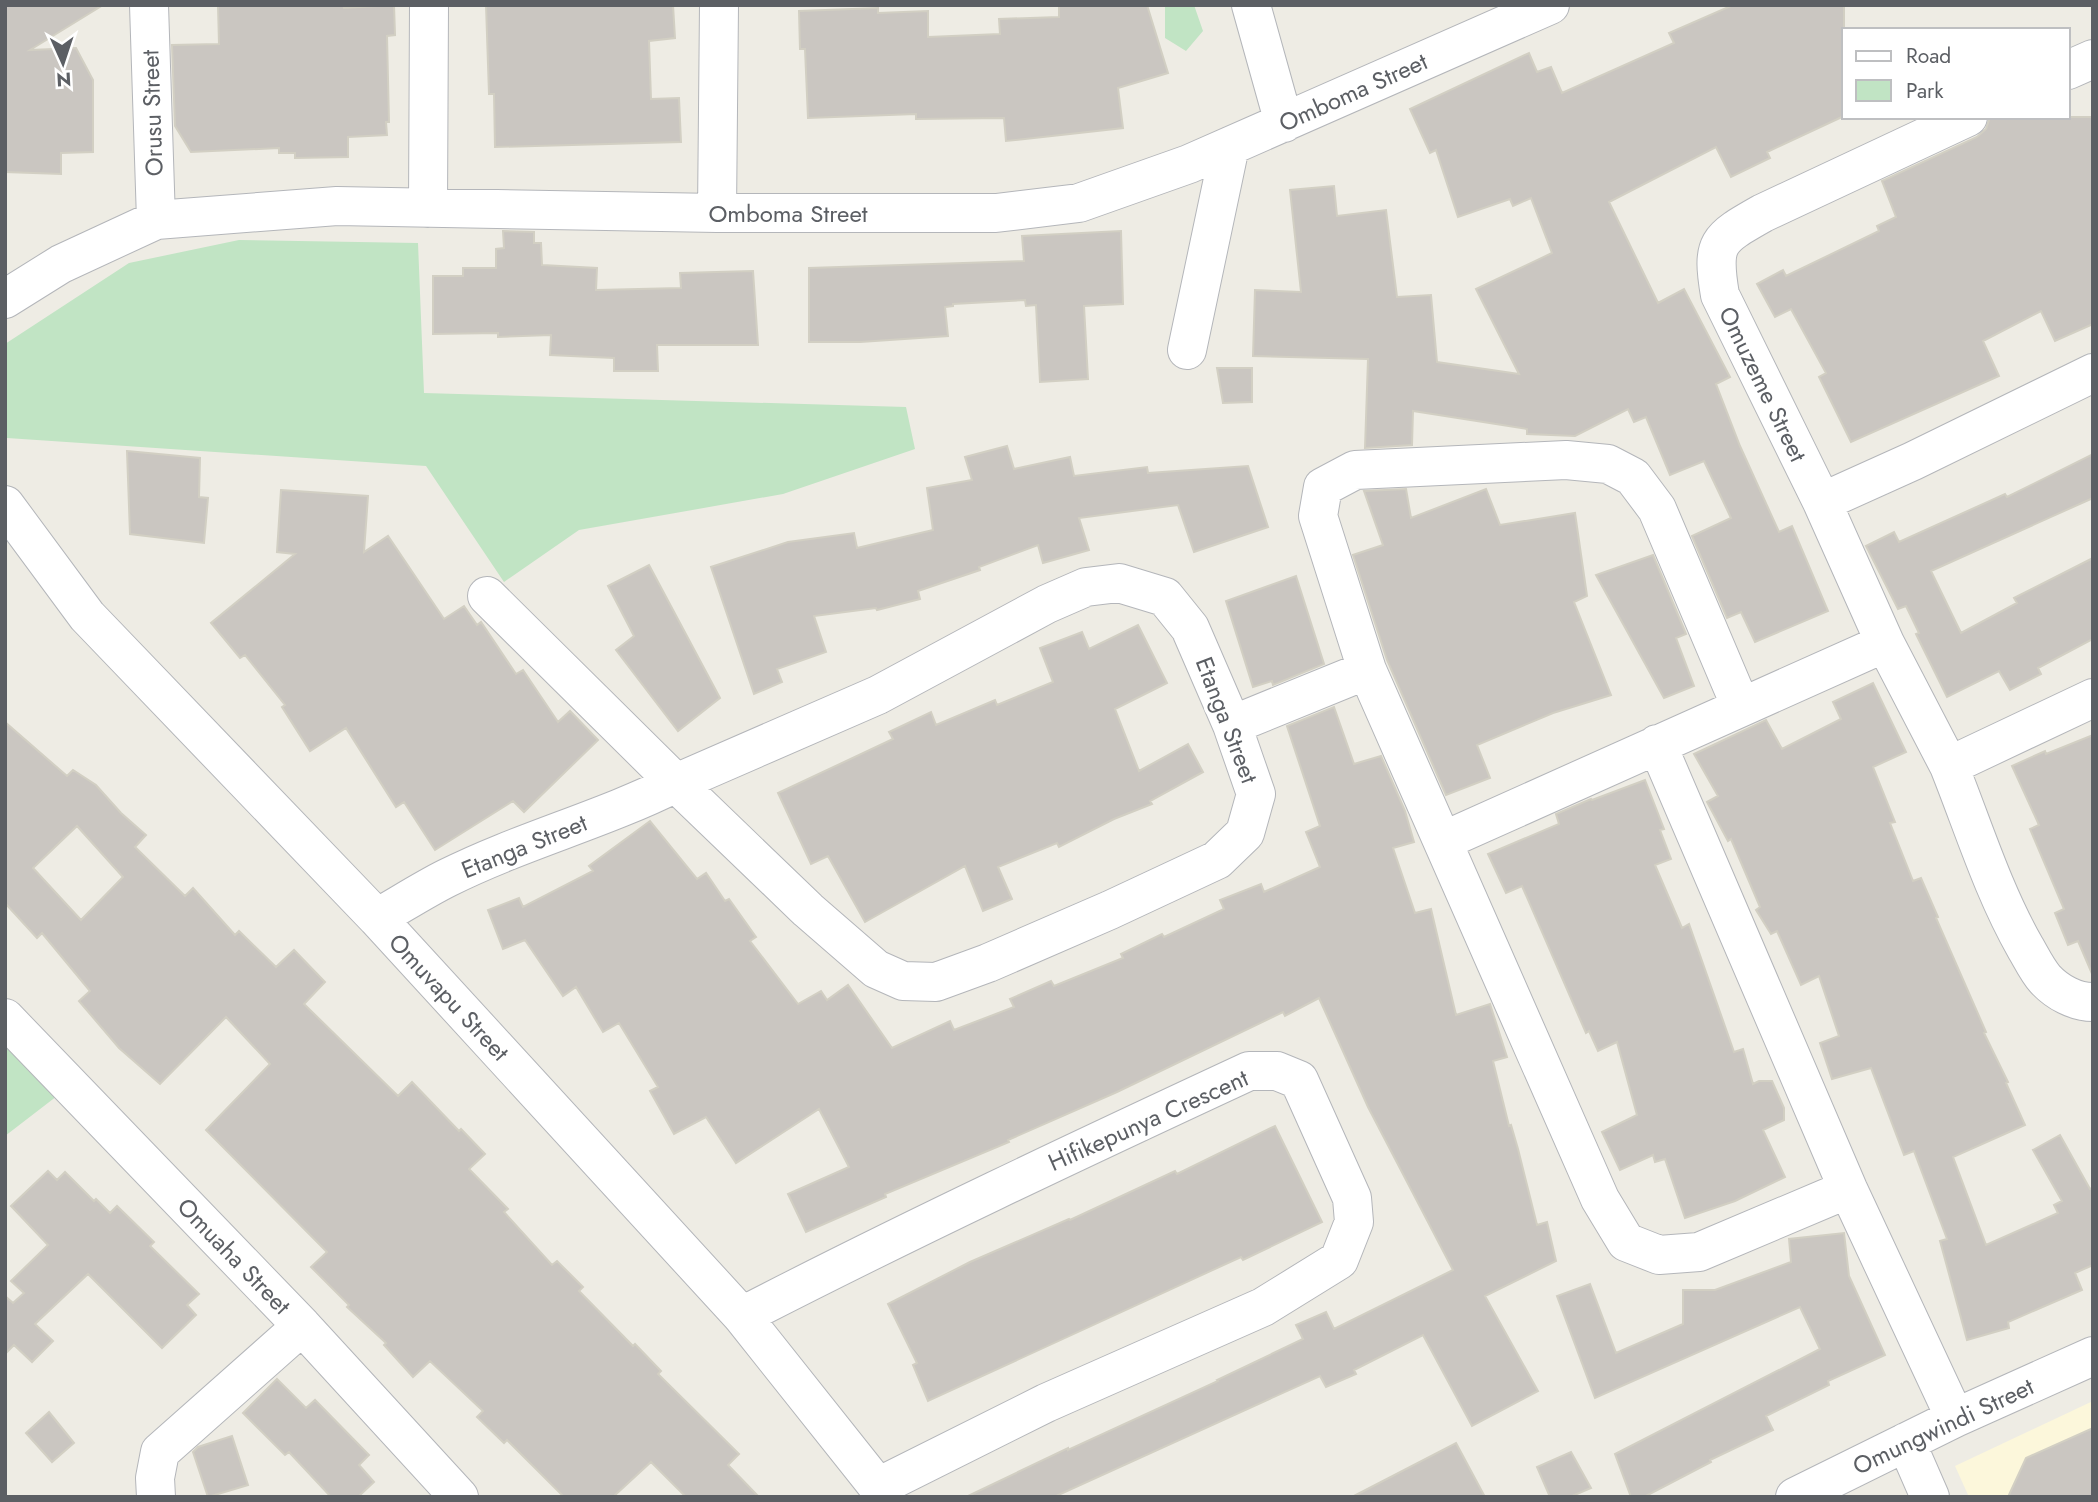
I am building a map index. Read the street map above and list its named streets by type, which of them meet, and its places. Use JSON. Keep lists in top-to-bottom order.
{
  "streets": {
    "street": [
      "Omboma Street",
      "Orusu Street",
      "Omuzeme Street",
      "Etanga Street",
      "Omuvapu Street",
      "Hifikepunya Crescent",
      "Omuaha Street",
      "Omungwindi Street"
    ]
  },
  "crossings": [
    ["Omboma Street", "Orusu Street"],
    ["Etanga Street", "Omuvapu Street"],
    ["Omuvapu Street", "Hifikepunya Crescent"]
  ],
  "legend": ["Road", "Park"],
  "north": "bottom"
}
